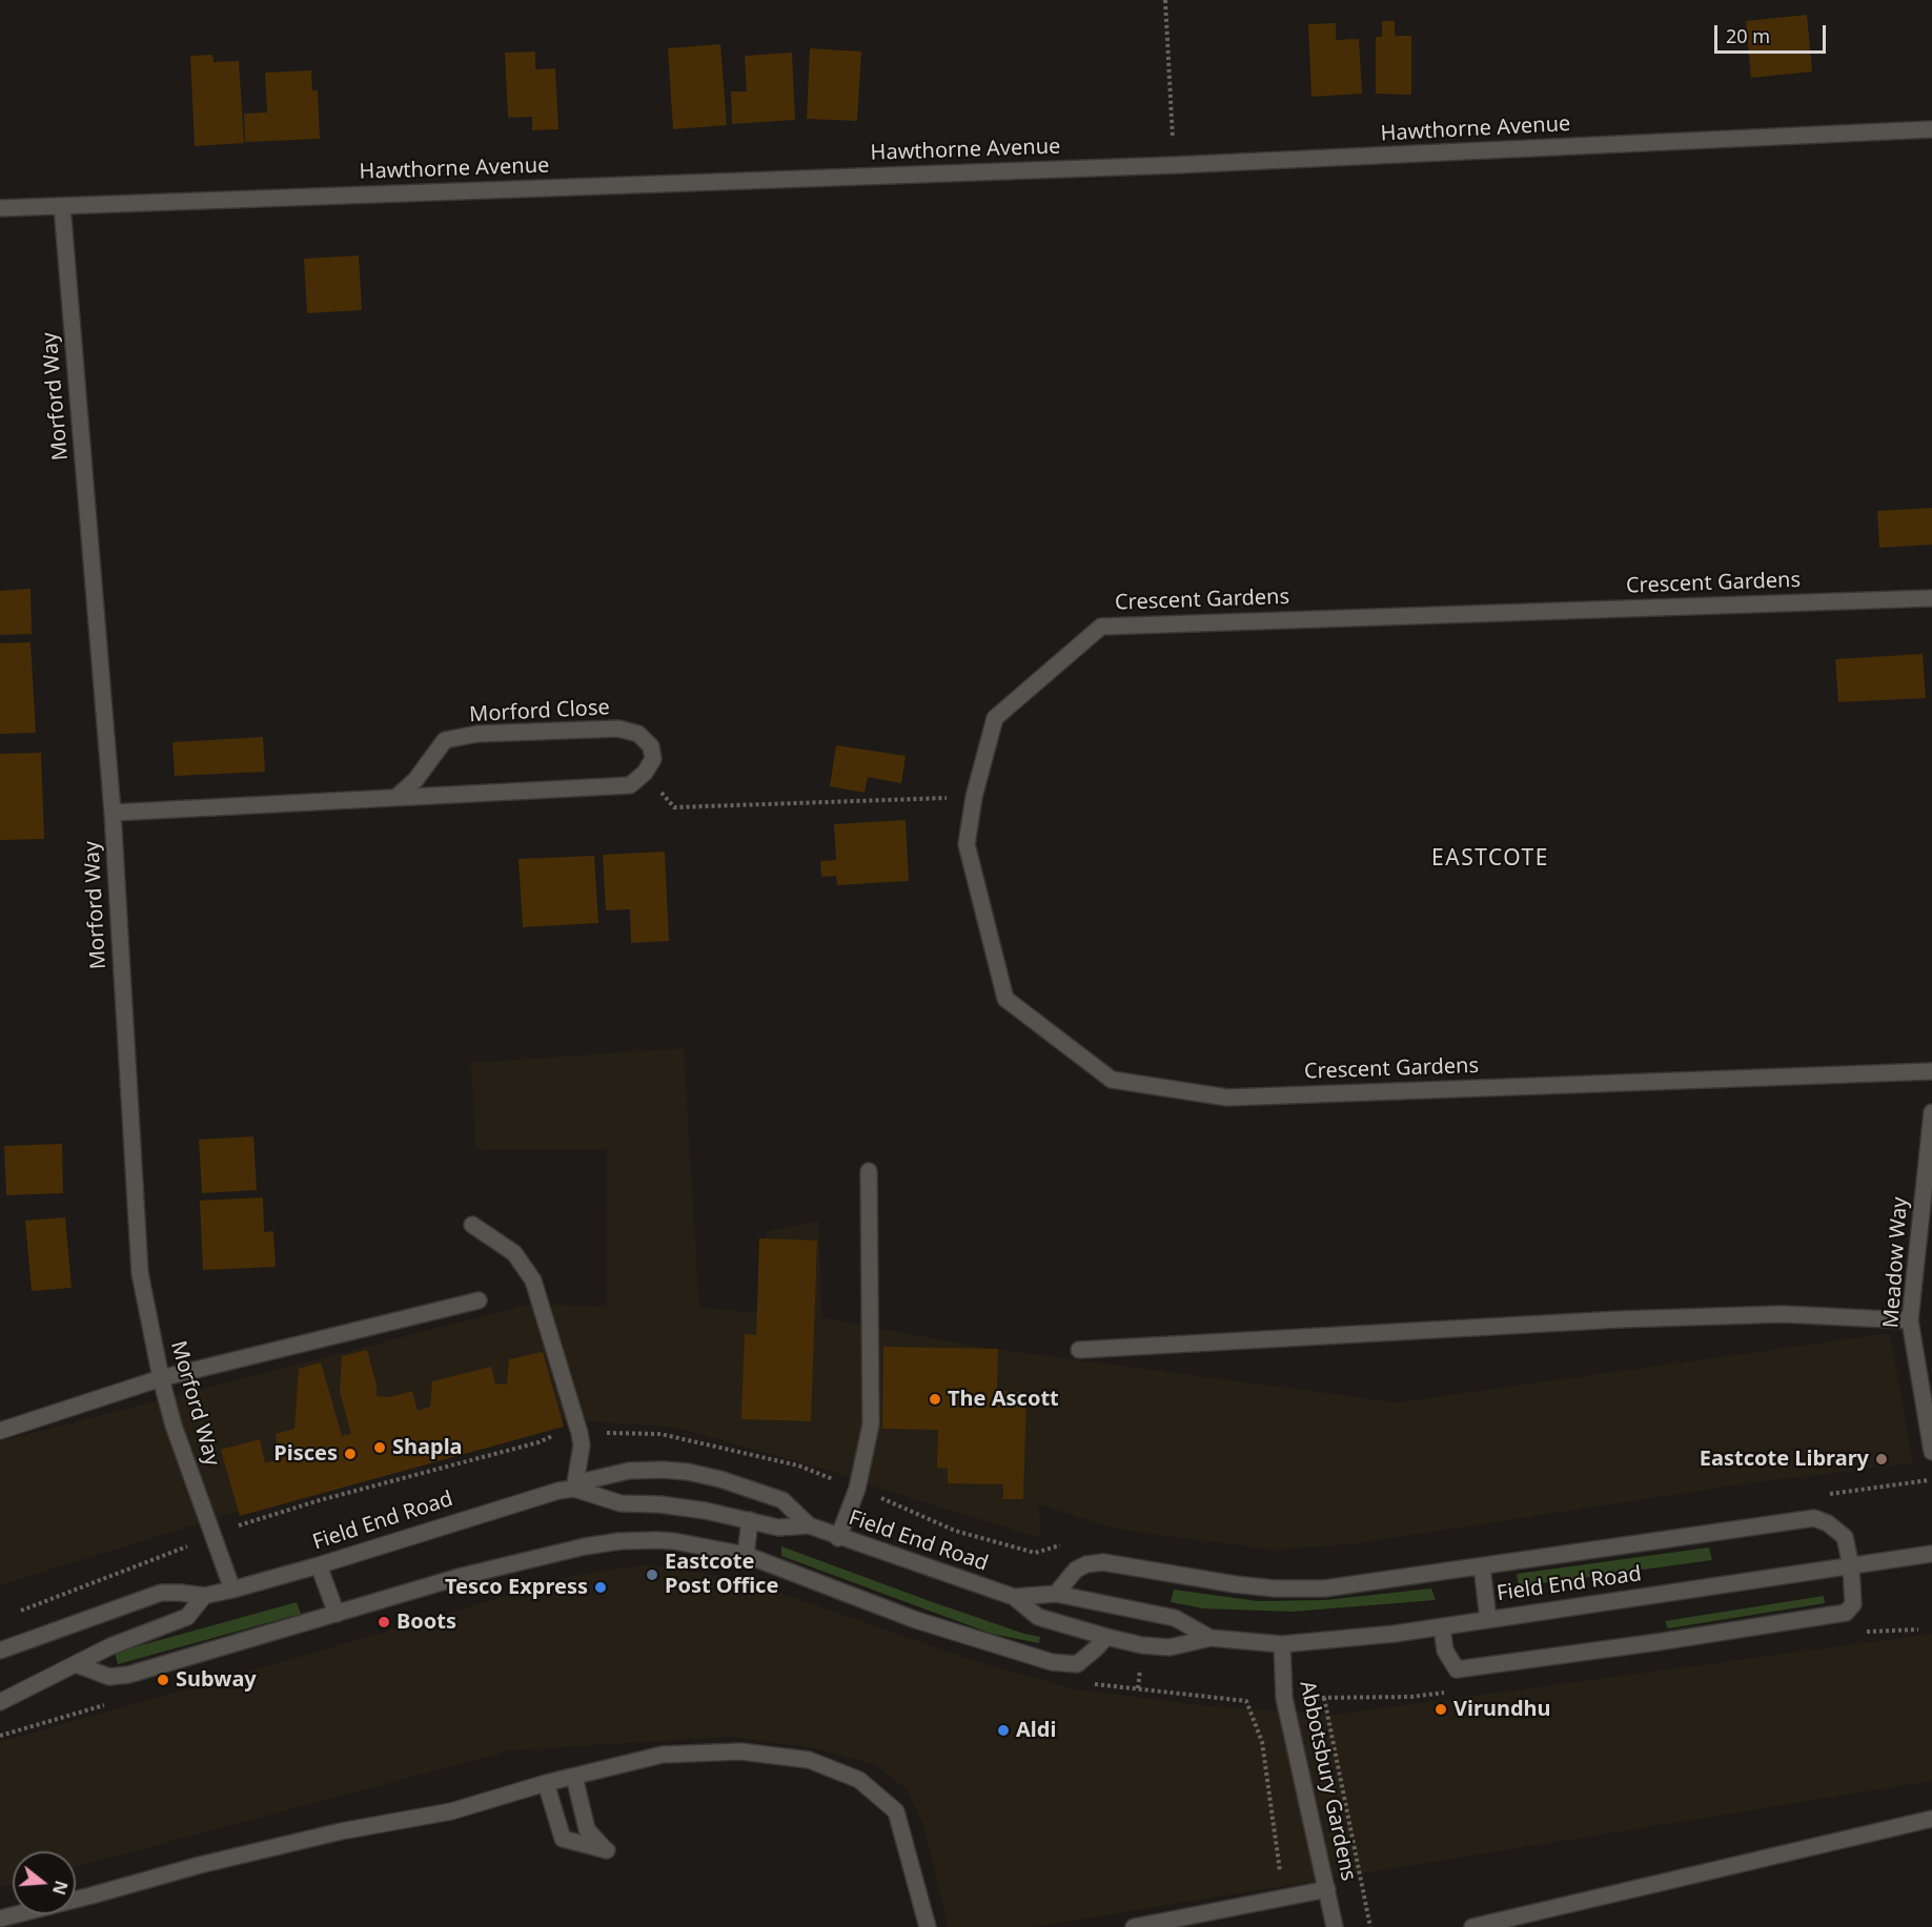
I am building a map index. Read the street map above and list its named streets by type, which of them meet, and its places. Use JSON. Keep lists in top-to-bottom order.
{
  "streets": {
    "street": [
      "Hawthorne Avenue",
      "Morford Way",
      "Crescent Gardens",
      "Morford Close",
      "Meadow Way",
      "Field End Road",
      "Abbotsbury Gardens"
    ]
  },
  "crossings": [
    ["Hawthorne Avenue", "Morford Way"],
    ["Morford Way", "Field End Road"],
    ["Field End Road", "Abbotsbury Gardens"]
  ],
  "districts": ["EASTCOTE"],
  "places": [
    "The Ascott",
    "Shapla",
    "Pisces",
    "Eastcote Library",
    "Eastcote Post Office",
    "Tesco Express",
    "Boots",
    "Subway",
    "Virundhu",
    "Aldi"
  ],
  "scale_bar": "20 m",
  "north": "right"
}
